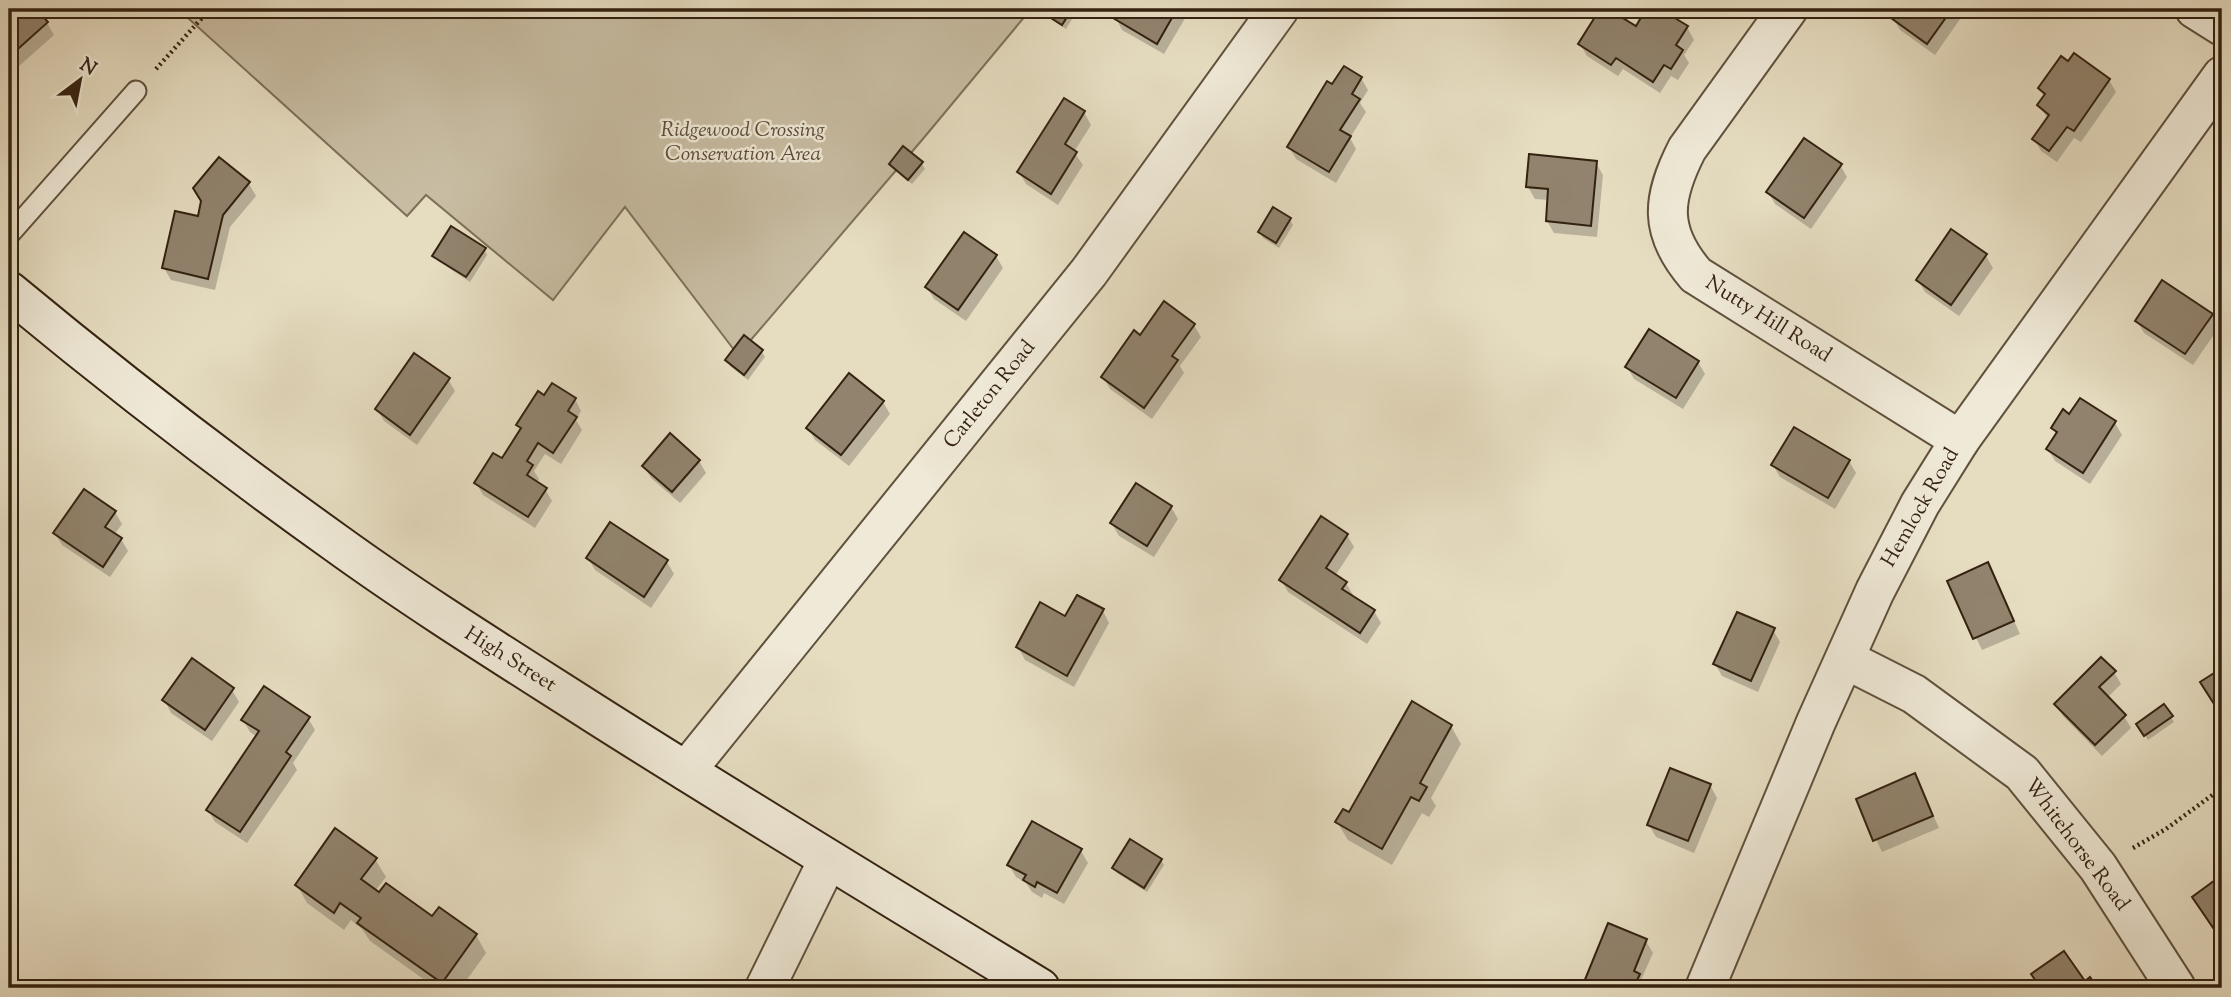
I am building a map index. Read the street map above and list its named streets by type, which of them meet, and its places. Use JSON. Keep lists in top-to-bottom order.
{
  "streets": {
    "street": [
      "Nutty Hill Road",
      "Carleton Road",
      "Hemlock Road",
      "High Street",
      "Whitehorse Road"
    ]
  },
  "crossings": [
    ["Nutty Hill Road", "Hemlock Road"],
    ["Carleton Road", "High Street"],
    ["Hemlock Road", "Whitehorse Road"]
  ],
  "parks": ["Ridgewood Crossing Conservation Area"],
  "north": "top right"
}
